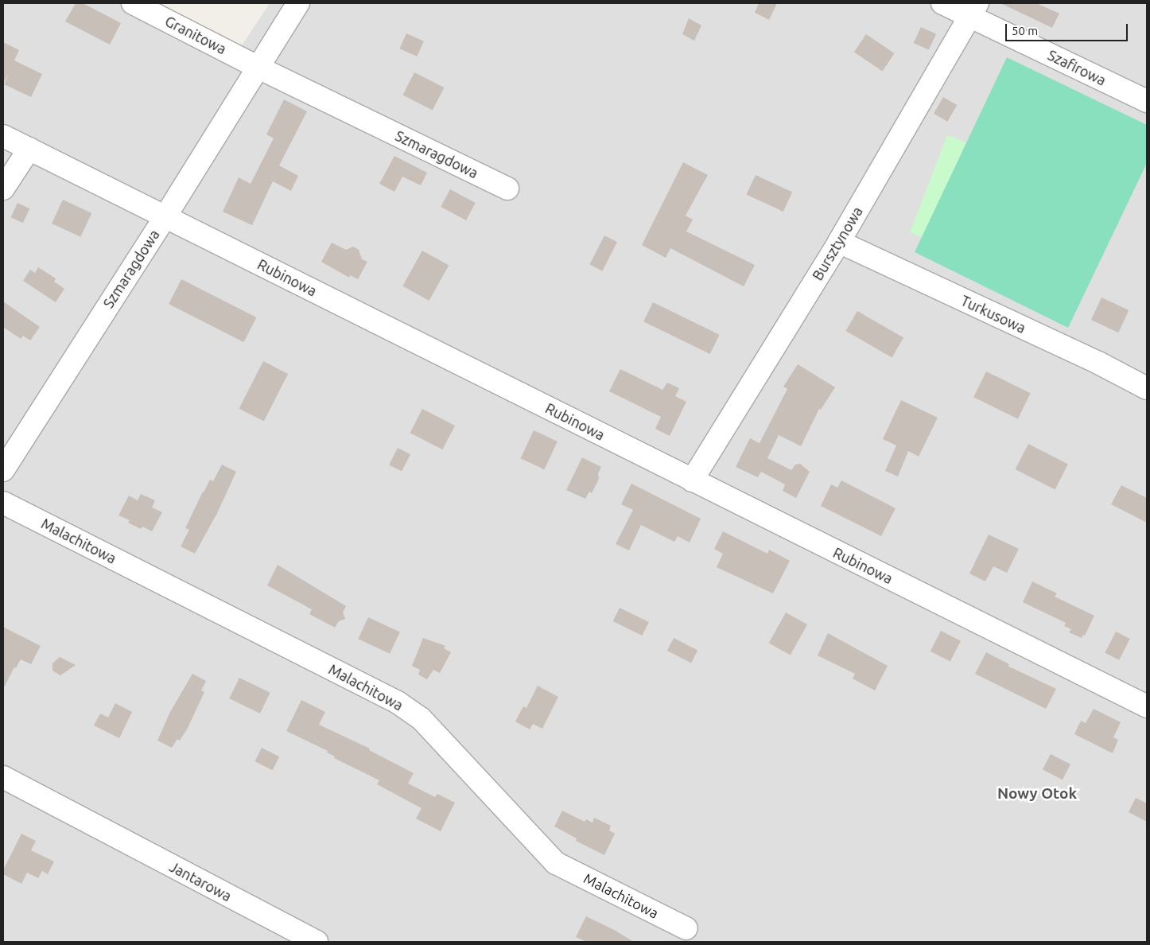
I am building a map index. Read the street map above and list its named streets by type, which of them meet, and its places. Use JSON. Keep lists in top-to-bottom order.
{
  "streets": {
    "street": [
      "Granitowa",
      "Szafirowa",
      "Szmaragdowa",
      "Bursztynowa",
      "Rubinowa",
      "Turkusowa",
      "Malachitowa",
      "Jantarowa"
    ]
  },
  "crossings": [
    ["Granitowa", "Szmaragdowa"],
    ["Szafirowa", "Bursztynowa"],
    ["Szmaragdowa", "Rubinowa"],
    ["Bursztynowa", "Rubinowa"],
    ["Bursztynowa", "Turkusowa"]
  ],
  "districts": ["Nowy Otok"],
  "scale_bar": "50 m"
}
